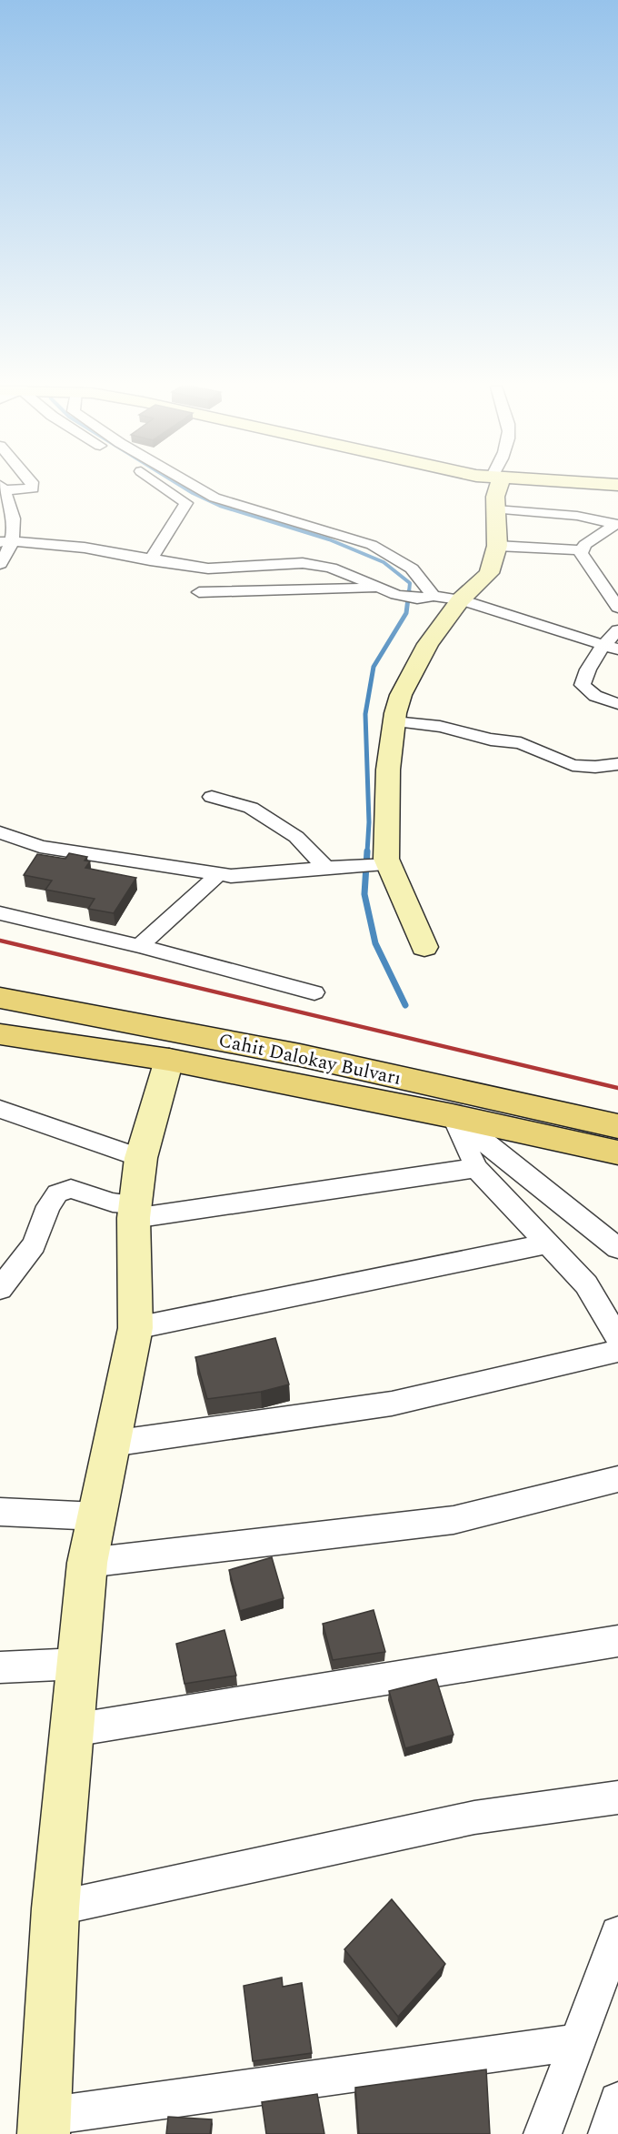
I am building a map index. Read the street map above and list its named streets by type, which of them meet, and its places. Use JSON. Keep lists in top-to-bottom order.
{
  "streets": {
    "main road": ["Cahit Dalokay Bulvarı"]
  }
}
